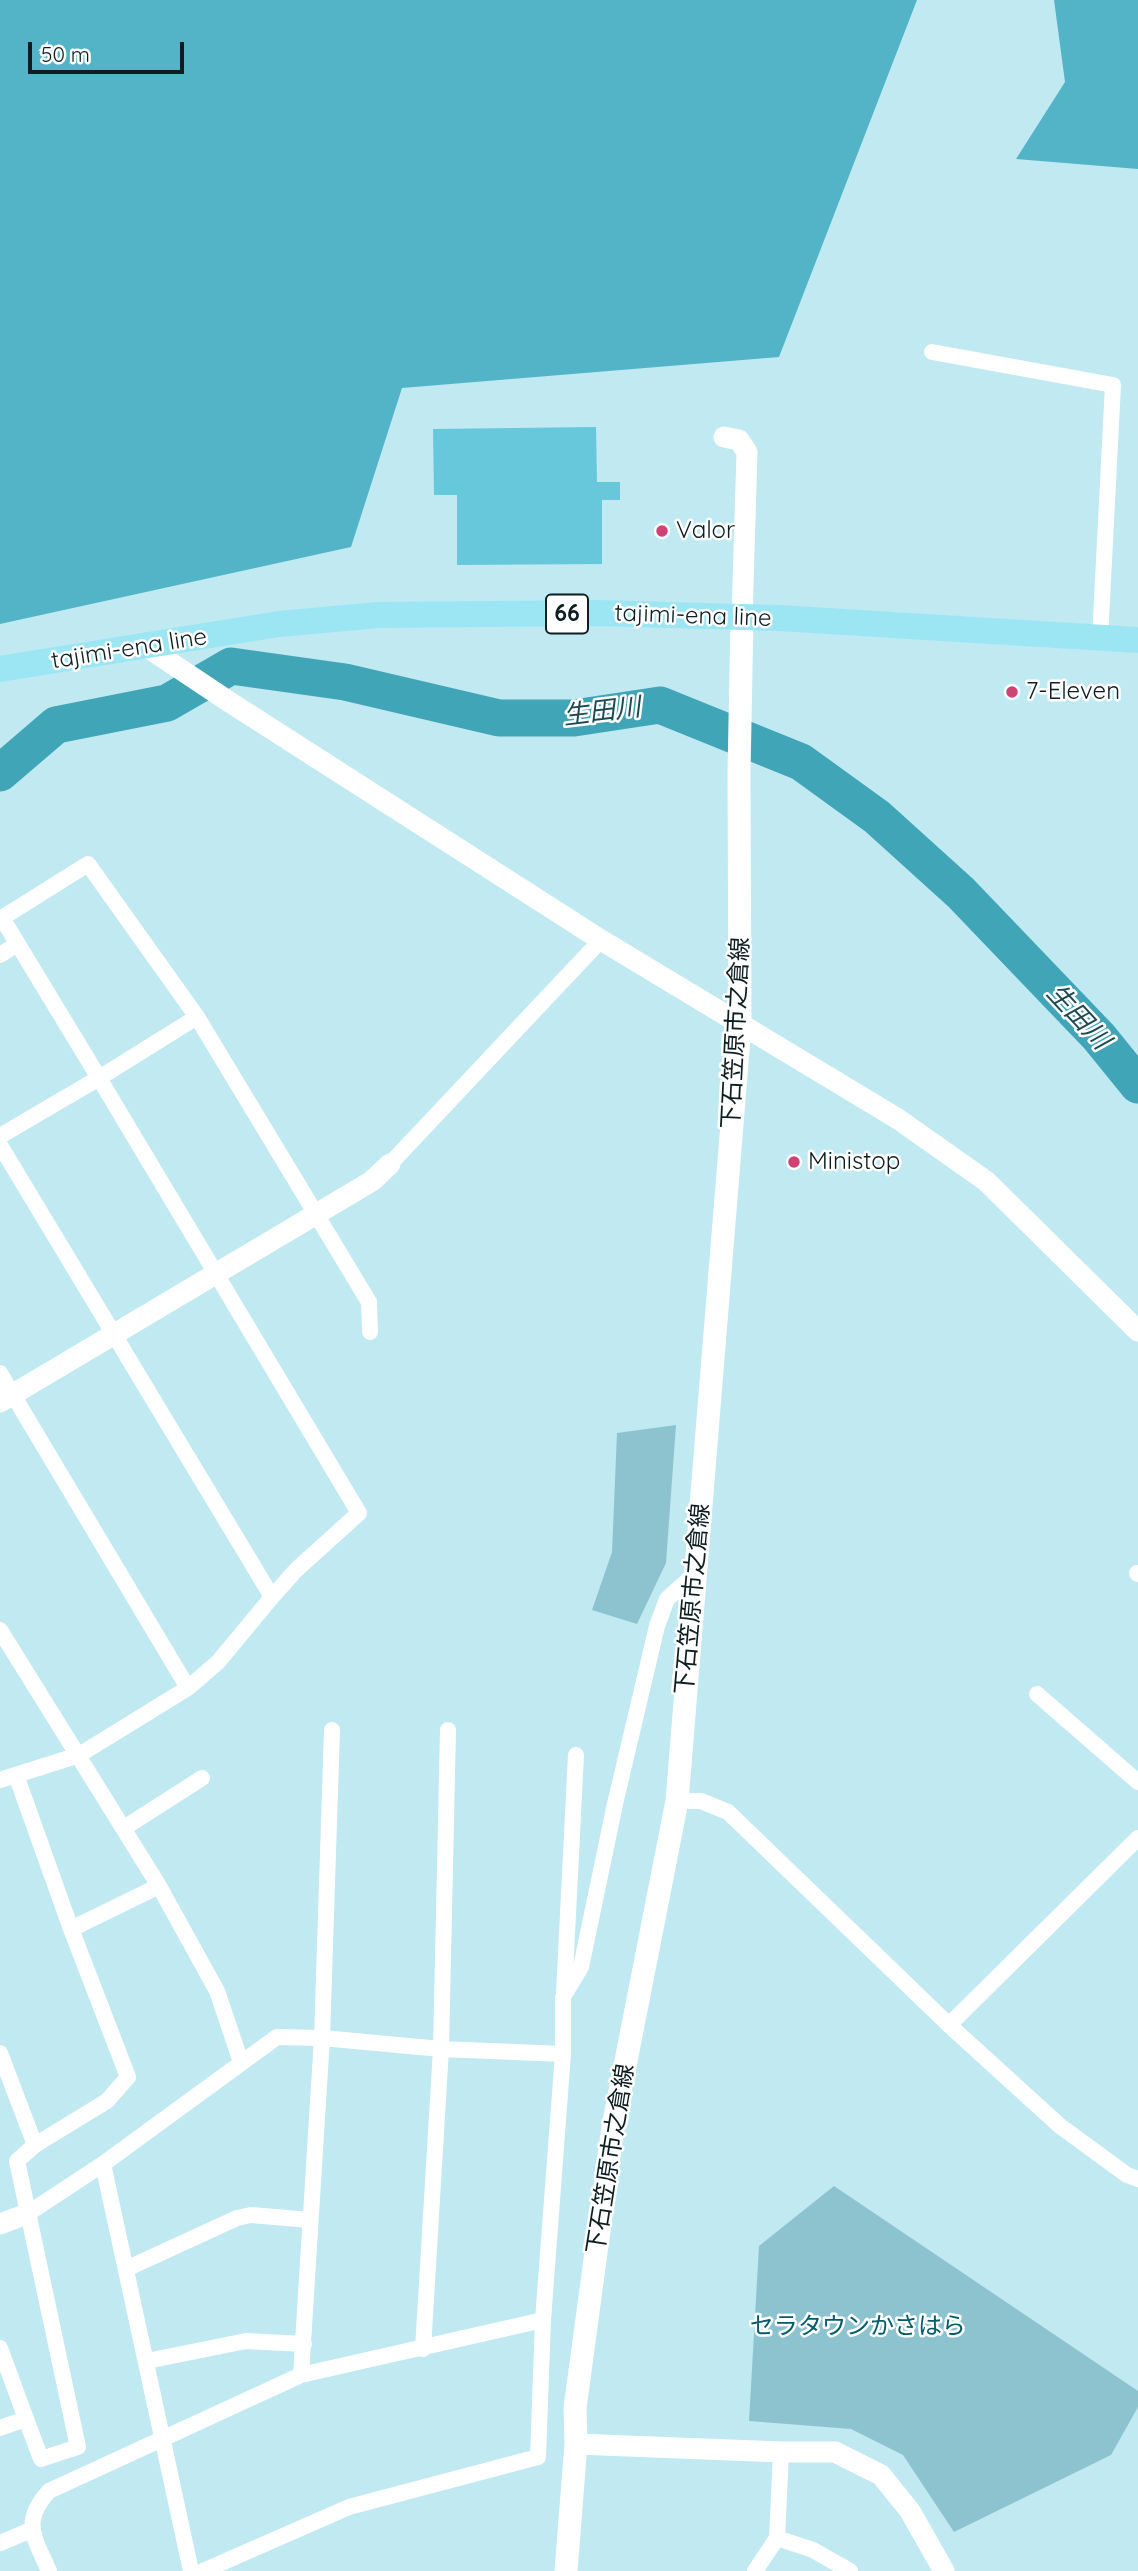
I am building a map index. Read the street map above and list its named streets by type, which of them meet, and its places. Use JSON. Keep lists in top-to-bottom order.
{
  "streets": {
    "main road": ["66", "tajimi-ena line", "下石笠原市之倉線"]
  },
  "crossings": [
    ["tajimi-ena line", "下石笠原市之倉線"]
  ],
  "water": ["生田川"],
  "parks": ["セラタウンかさはら"],
  "places": ["Valor", "7-Eleven", "Ministop"],
  "scale_bar": "50 m"
}
